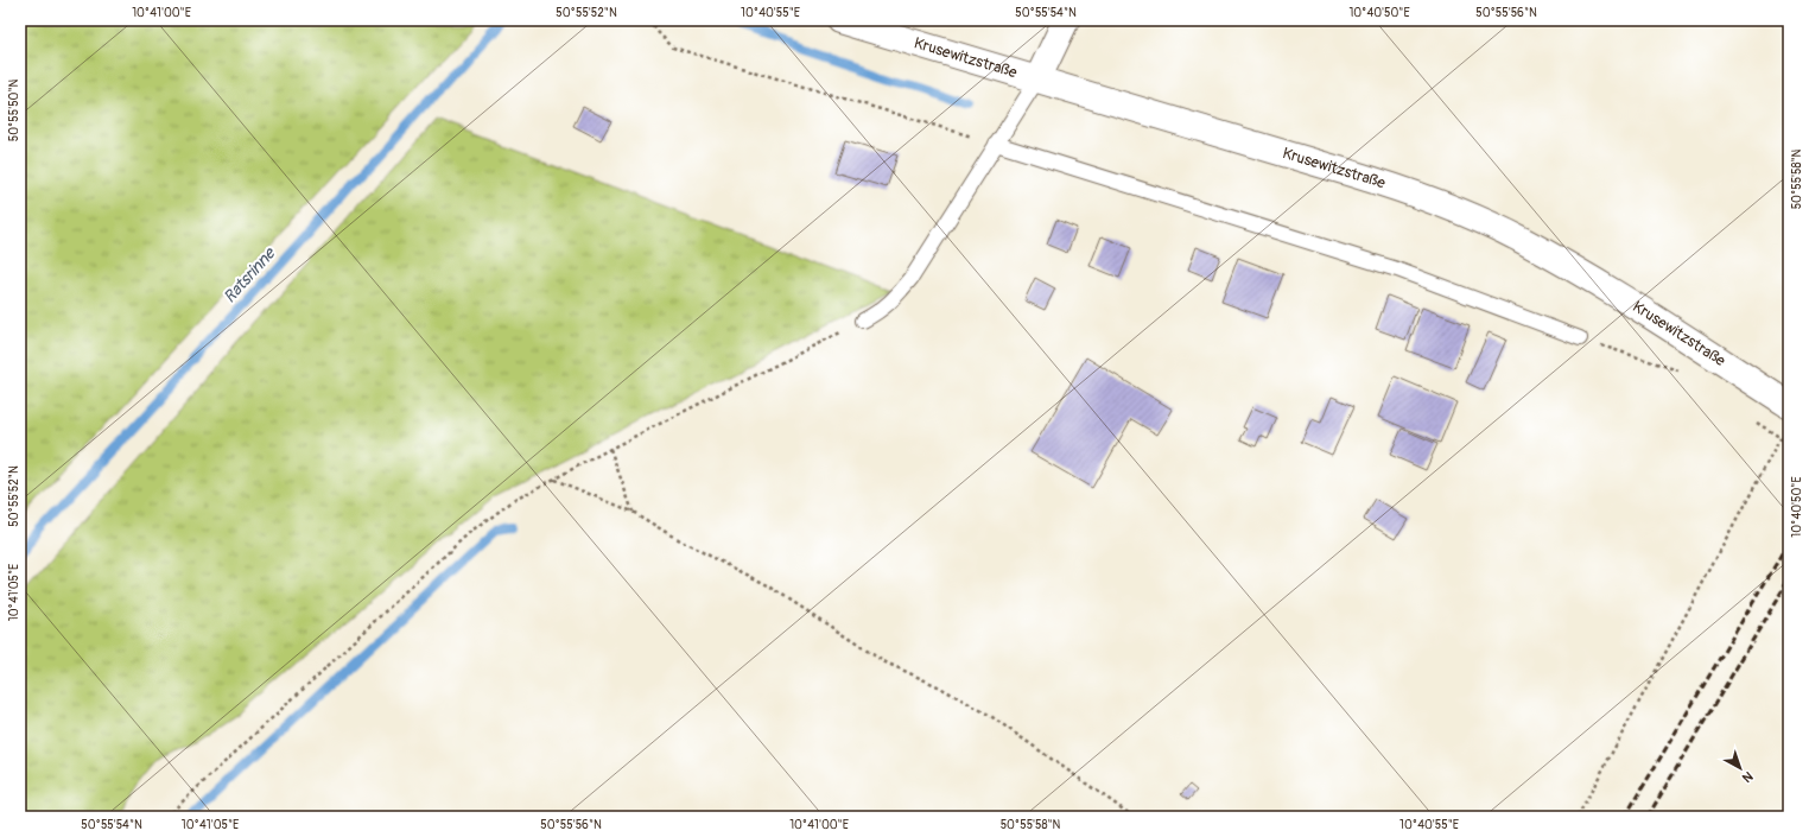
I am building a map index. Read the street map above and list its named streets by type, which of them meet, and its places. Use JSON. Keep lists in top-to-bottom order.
{
  "streets": {
    "main road": ["Krusewitzstraße"]
  },
  "water": ["Ratsrinne"],
  "north": "bottom right",
  "coordinates": [
    "10°41'00\"E",
    "50°55'52\"N",
    "10°40'55\"E",
    "50°55'54\"N",
    "10°40'50\"E",
    "50°55'56\"N",
    "50°55'50\"N",
    "50°55'58\"N",
    "10°41'05\"E"
  ]
}
